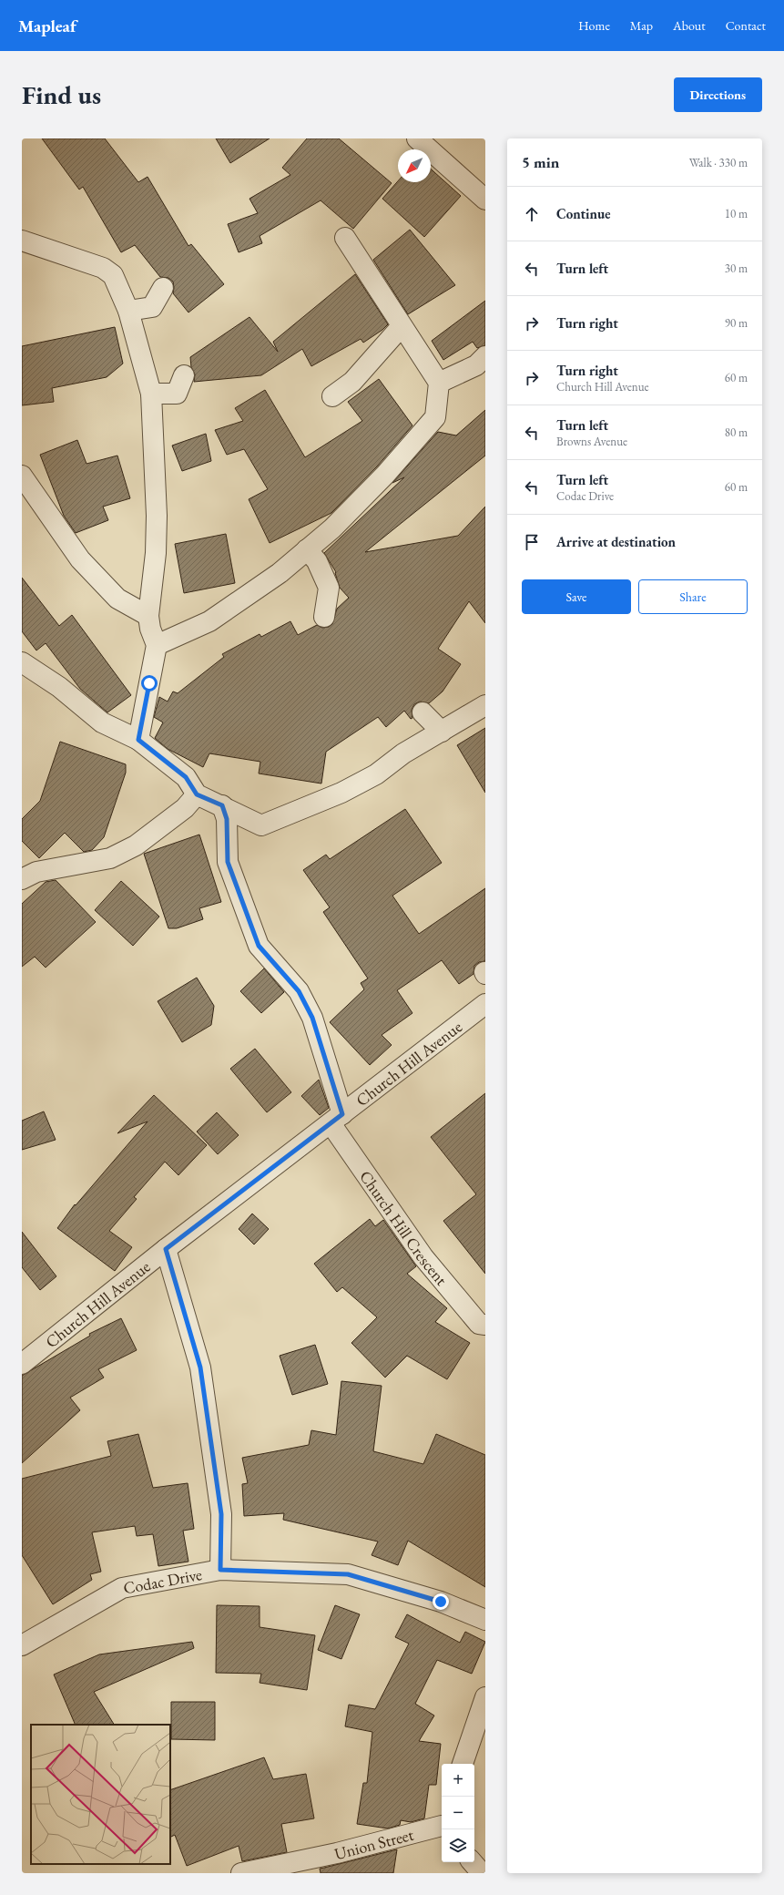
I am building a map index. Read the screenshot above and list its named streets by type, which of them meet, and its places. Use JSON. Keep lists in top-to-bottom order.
{
  "streets": {
    "street": [
      "Church Hill Avenue",
      "Church Hill Crescent",
      "Codac Drive",
      "Union Street"
    ]
  },
  "crossings": [
    ["Church Hill Avenue", "Church Hill Crescent"]
  ],
  "north": "bottom left",
  "page": {
    "header": "Mapleaf",
    "nav": [
      "Home",
      "Map",
      "About",
      "Contact"
    ],
    "buttons": [
      "Directions",
      ["Save", "Share"]
    ],
    "title": "Find us",
    "heading": ["5 min", "Walk · 330 m"],
    "list": [
      ["Continue", "10 m"],
      ["Turn left", "30 m"],
      ["Turn right", "90 m"],
      ["Turn right", "Church Hill Avenue", "60 m"],
      ["Turn left", "Browns Avenue", "80 m"],
      ["Turn left", "Codac Drive", "60 m"],
      "Arrive at destination"
    ],
    "map_buttons": ["+", "−"]
  }
}
